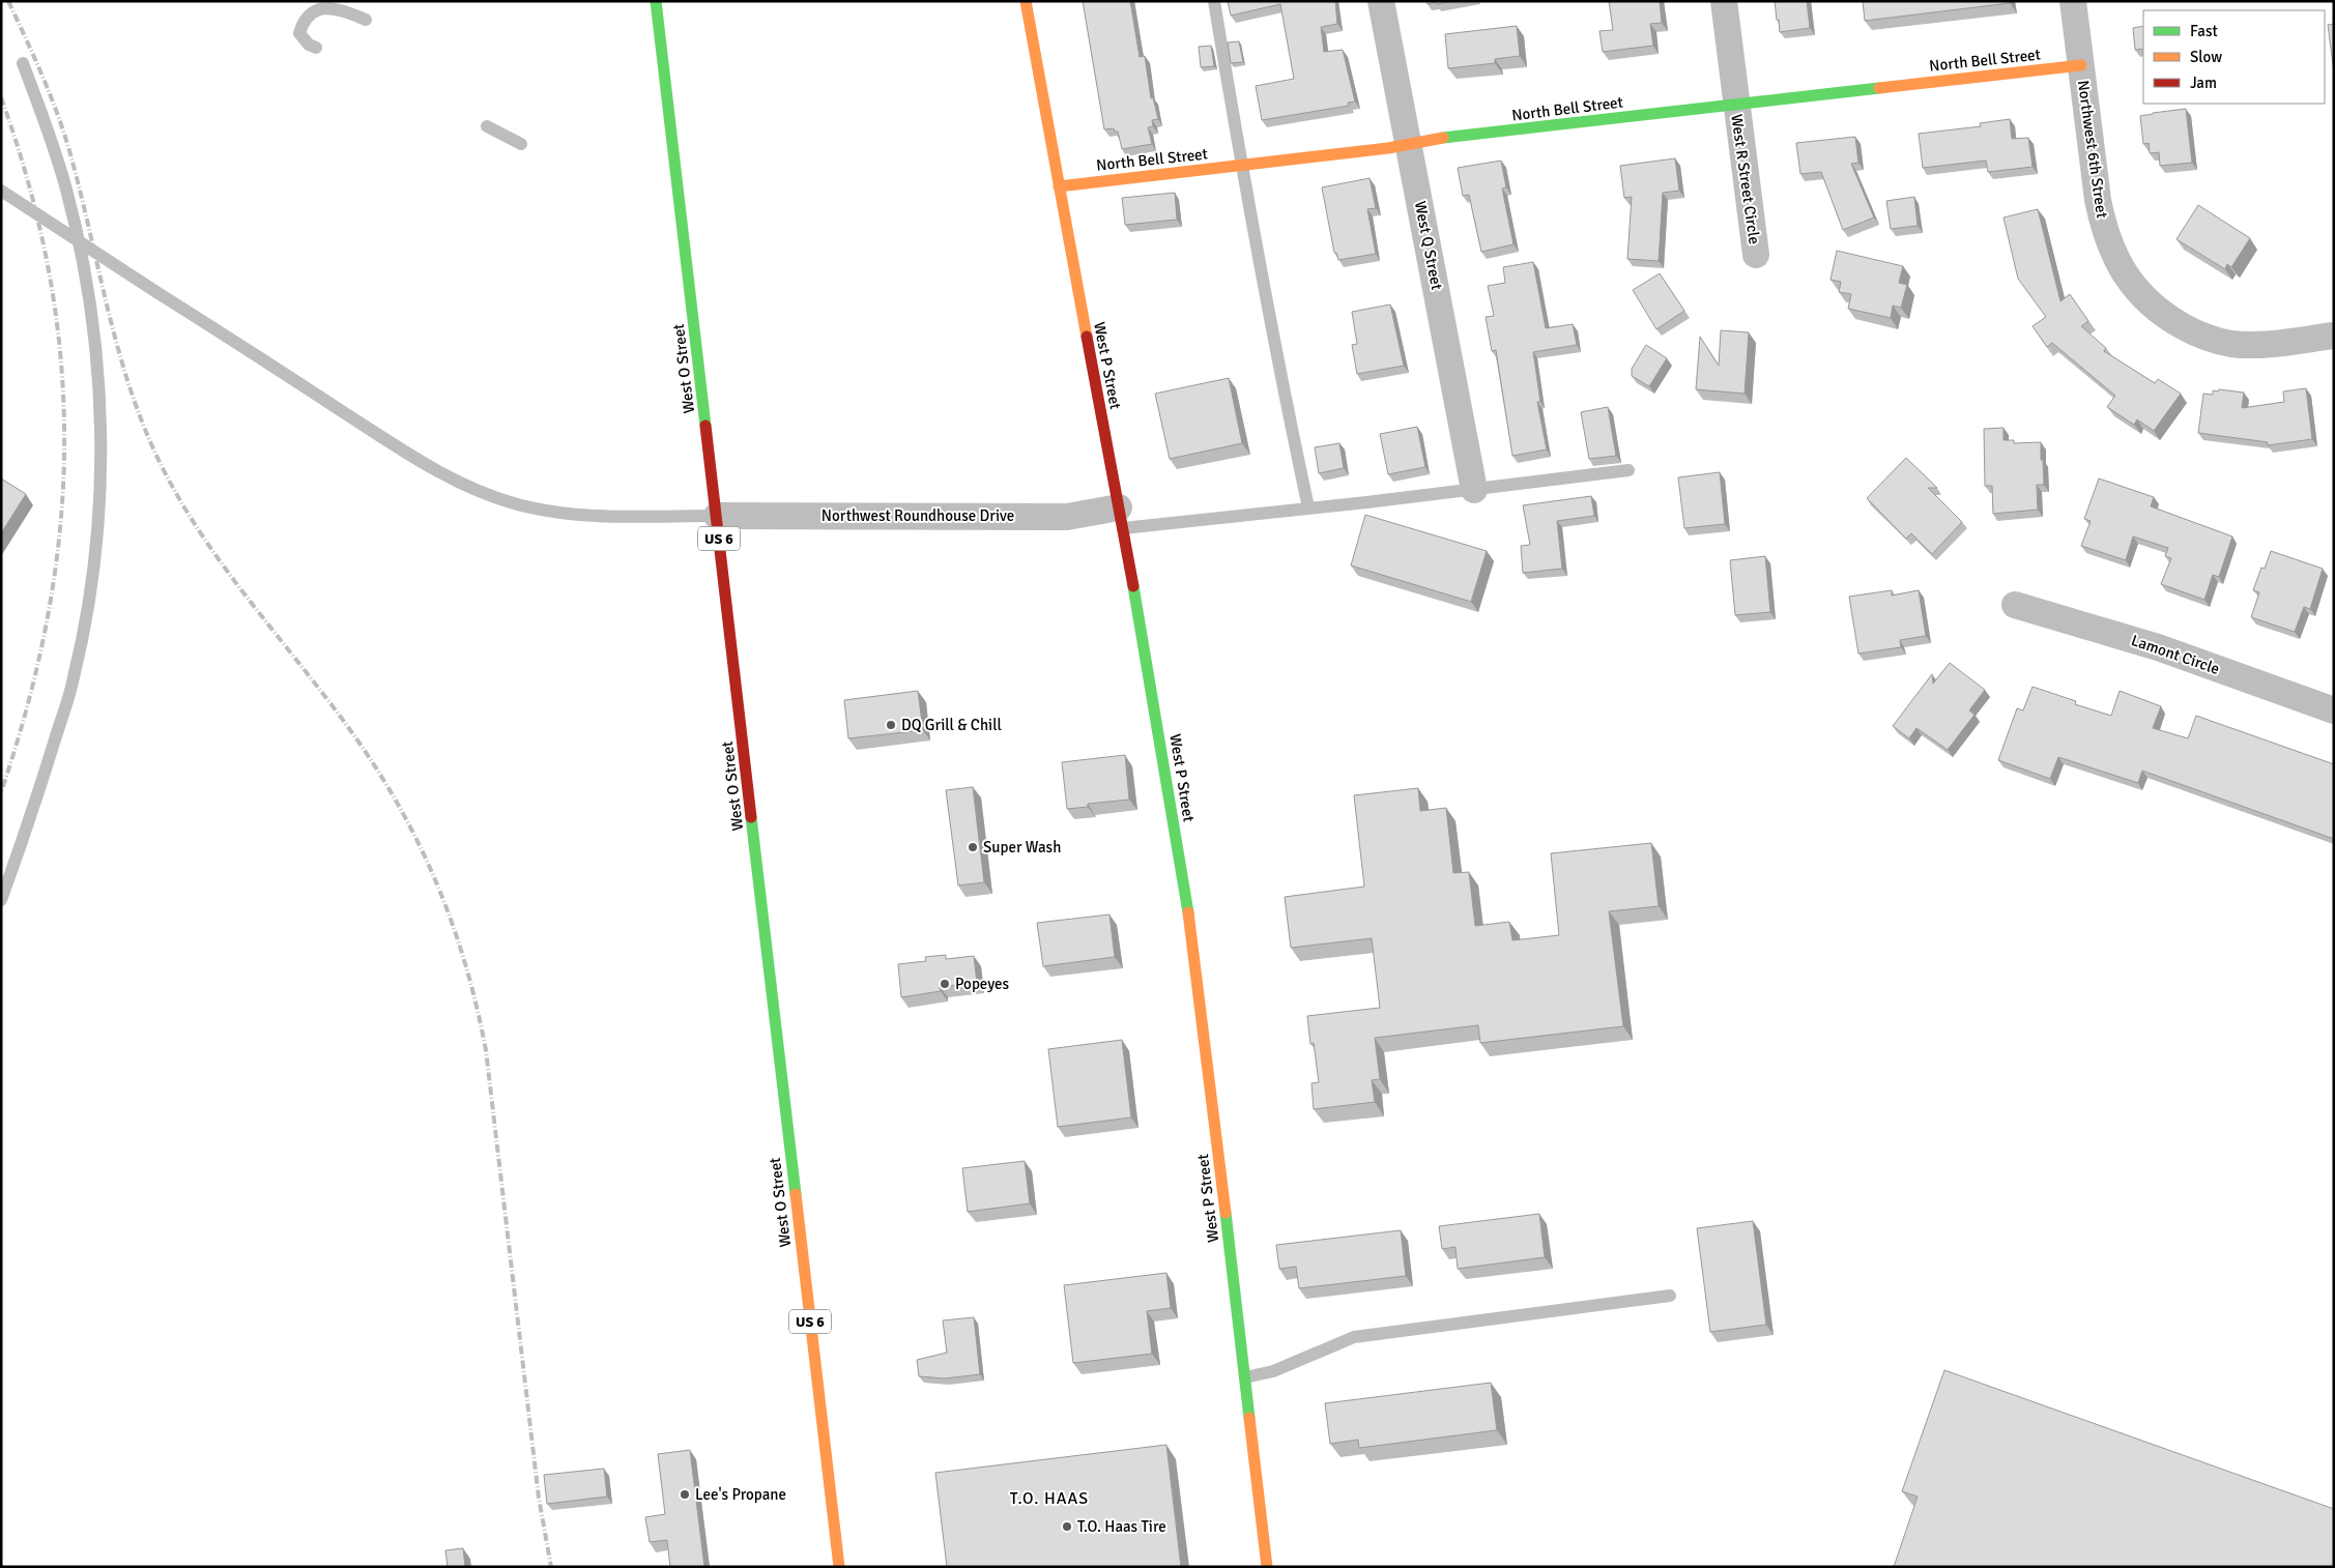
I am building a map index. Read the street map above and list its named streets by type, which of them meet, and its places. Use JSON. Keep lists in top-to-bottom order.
{
  "streets": {
    "street": [
      "North Bell Street",
      "Northwest 6th Street",
      "West R Street Circle",
      "West Q Street",
      "West P Street",
      "West O Street",
      "Northwest Roundhouse Drive",
      "US 6",
      "Lamont Circle"
    ]
  },
  "crossings": [
    ["North Bell Street", "Northwest 6th Street"],
    ["North Bell Street", "West R Street Circle"],
    ["North Bell Street", "West Q Street"],
    ["North Bell Street", "West P Street"],
    ["West P Street", "Northwest Roundhouse Drive"],
    ["West O Street", "Northwest Roundhouse Drive"]
  ],
  "districts": ["T.O. HAAS"],
  "places": [
    "DQ Grill & Chill",
    "Super Wash",
    "Popeyes",
    "Lee's Propane",
    "T.O. Haas Tire"
  ],
  "legend": ["Fast", "Slow", "Jam"]
}
